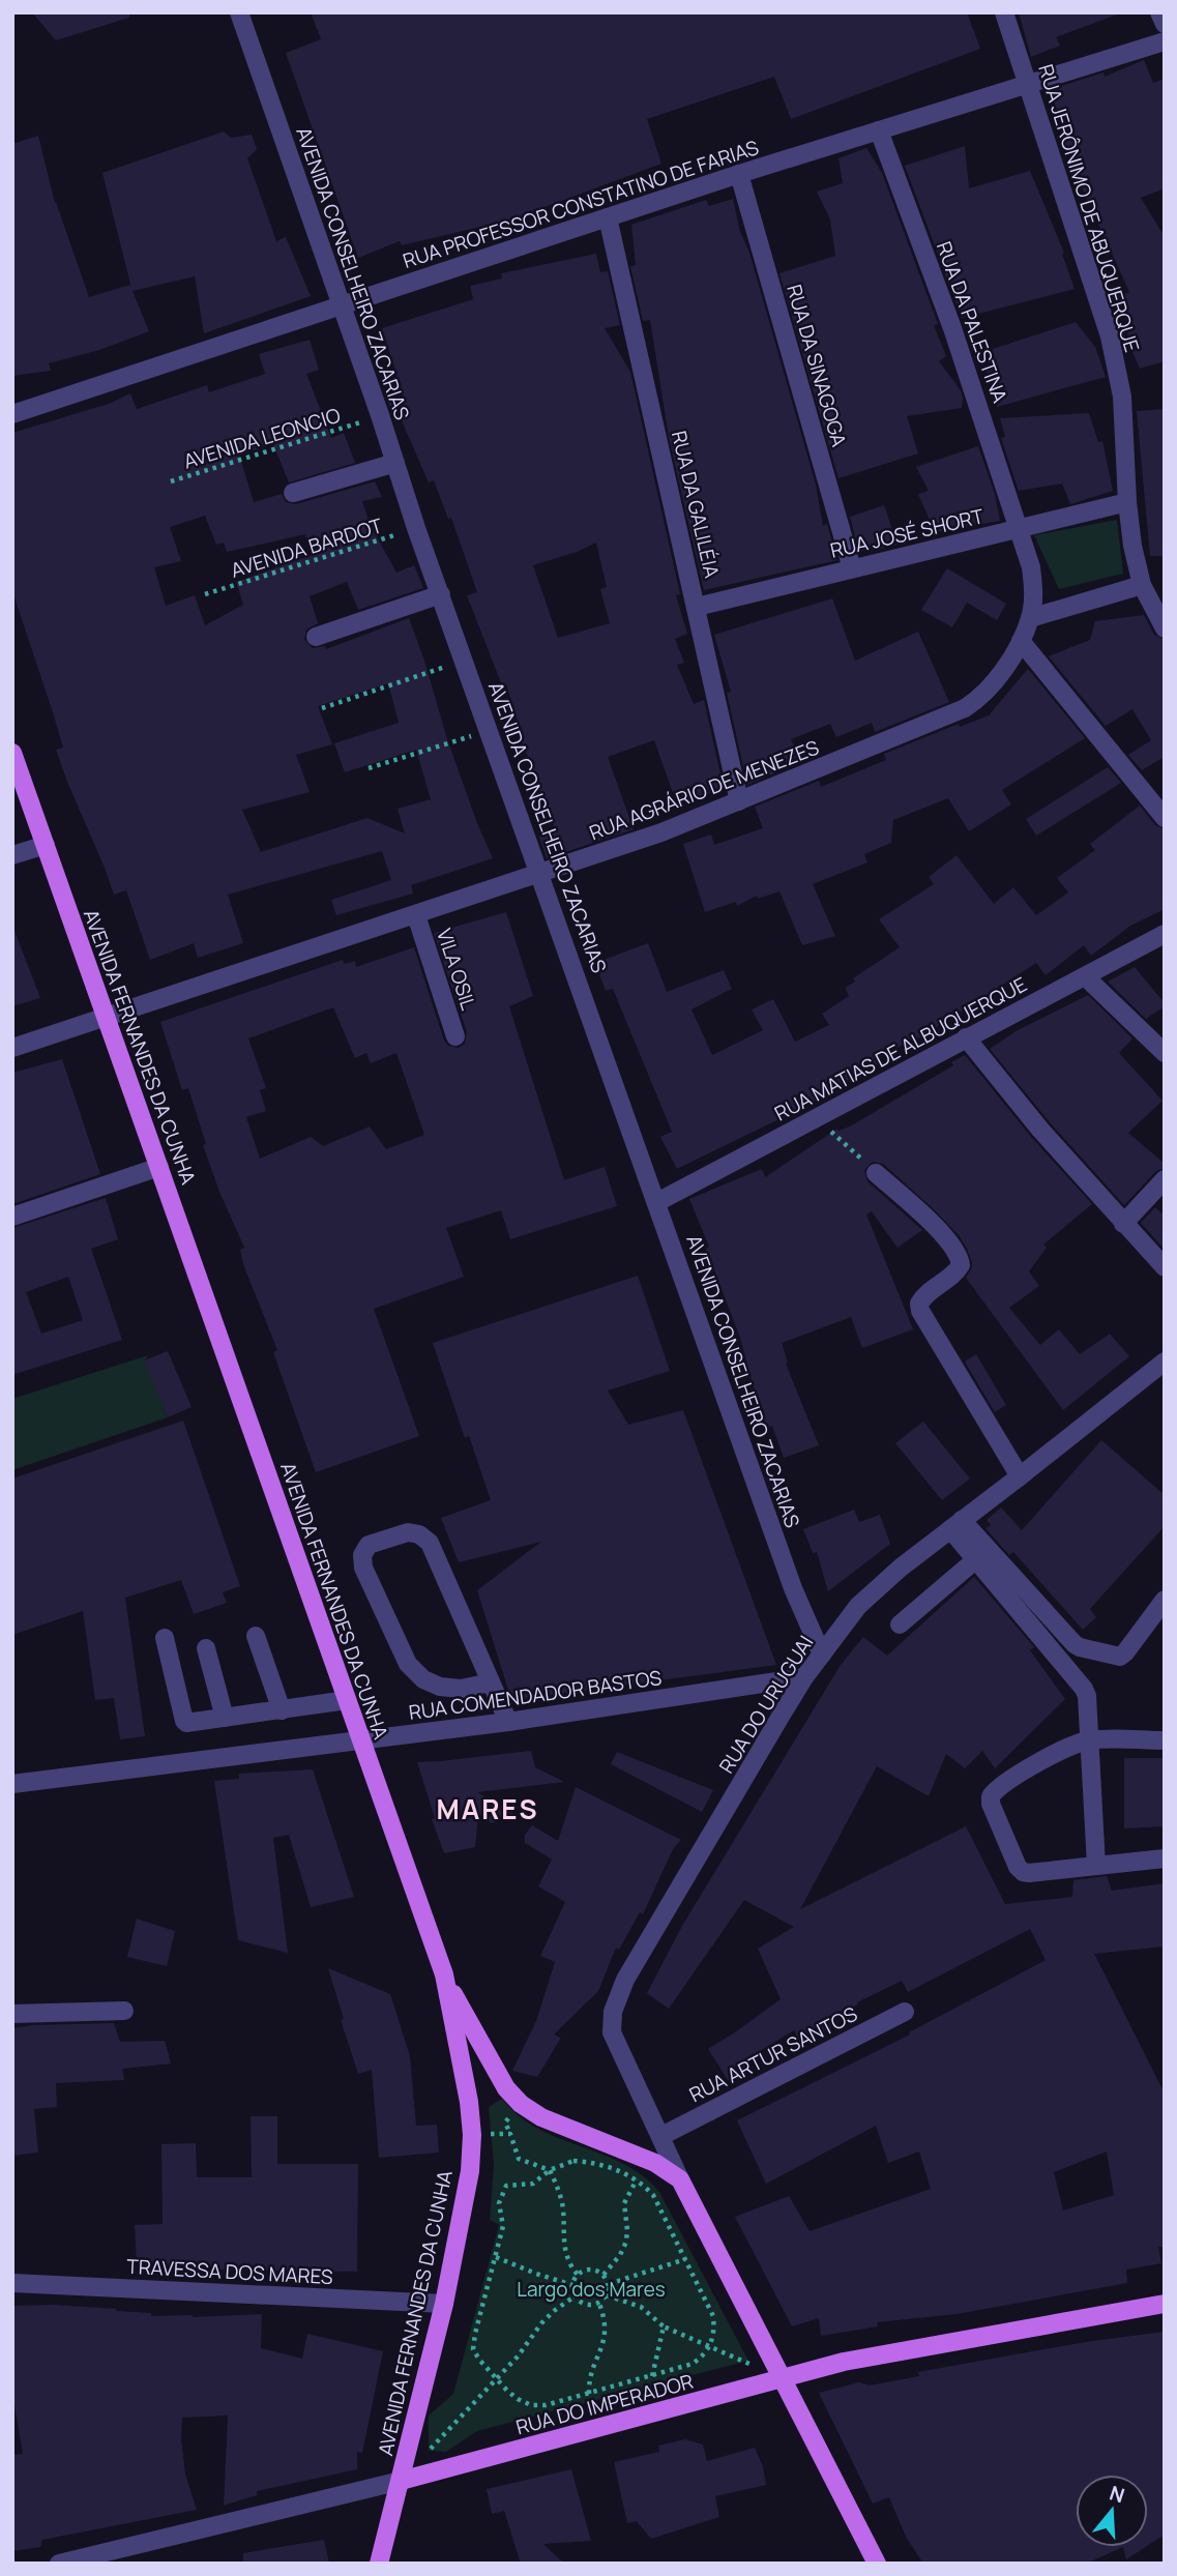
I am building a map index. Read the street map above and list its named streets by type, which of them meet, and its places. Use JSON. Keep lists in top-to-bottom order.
{
  "streets": {
    "main road": ["AVENIDA FERNANDES DA CUNHA", "RUA DO IMPERADOR"],
    "street": [
      "RUA PROFESSOR CONSTATINO DE FARIAS",
      "RUA JERÔNIMO DE ABUQUERQUE",
      "AVENIDA CONSELHEIRO ZACARIAS",
      "RUA DA PALESTINA",
      "RUA DA SINAGOGA",
      "RUA DA GALILÉIA",
      "RUA JOSÉ SHORT",
      "RUA AGRÁRIO DE MENEZES",
      "VILA OSIL",
      "RUA MATIAS DE ALBUQUERQUE",
      "RUA COMENDADOR BASTOS",
      "RUA DO URUGUAI",
      "RUA ARTUR SANTOS",
      "TRAVESSA DOS MARES"
    ],
    "path": ["AVENIDA LEONCIO", "AVENIDA BARDOT"]
  },
  "crossings": [
    ["RUA PROFESSOR CONSTATINO DE FARIAS", "RUA JERÔNIMO DE ABUQUERQUE"],
    ["RUA PROFESSOR CONSTATINO DE FARIAS", "AVENIDA CONSELHEIRO ZACARIAS"],
    ["RUA PROFESSOR CONSTATINO DE FARIAS", "RUA DA PALESTINA"],
    ["RUA PROFESSOR CONSTATINO DE FARIAS", "RUA DA SINAGOGA"],
    ["RUA PROFESSOR CONSTATINO DE FARIAS", "RUA DA GALILÉIA"],
    ["RUA JERÔNIMO DE ABUQUERQUE", "RUA JOSÉ SHORT"],
    ["AVENIDA CONSELHEIRO ZACARIAS", "AVENIDA BARDOT"],
    ["AVENIDA CONSELHEIRO ZACARIAS", "RUA AGRÁRIO DE MENEZES"],
    ["AVENIDA CONSELHEIRO ZACARIAS", "RUA MATIAS DE ALBUQUERQUE"],
    ["AVENIDA CONSELHEIRO ZACARIAS", "RUA DO URUGUAI"],
    ["RUA DA PALESTINA", "RUA JOSÉ SHORT"],
    ["RUA DA PALESTINA", "RUA AGRÁRIO DE MENEZES"],
    ["RUA DA SINAGOGA", "RUA JOSÉ SHORT"],
    ["RUA DA GALILÉIA", "RUA JOSÉ SHORT"],
    ["RUA DA GALILÉIA", "RUA AGRÁRIO DE MENEZES"],
    ["RUA JOSÉ SHORT", "RUA AGRÁRIO DE MENEZES"],
    ["RUA AGRÁRIO DE MENEZES", "VILA OSIL"],
    ["RUA AGRÁRIO DE MENEZES", "AVENIDA FERNANDES DA CUNHA"],
    ["AVENIDA FERNANDES DA CUNHA", "RUA COMENDADOR BASTOS"],
    ["AVENIDA FERNANDES DA CUNHA", "TRAVESSA DOS MARES"],
    ["AVENIDA FERNANDES DA CUNHA", "RUA DO IMPERADOR"],
    ["RUA COMENDADOR BASTOS", "RUA DO URUGUAI"],
    ["RUA DO URUGUAI", "RUA ARTUR SANTOS"]
  ],
  "districts": ["MARES"],
  "parks": ["Largo dos Mares"],
  "north": "top"
}
